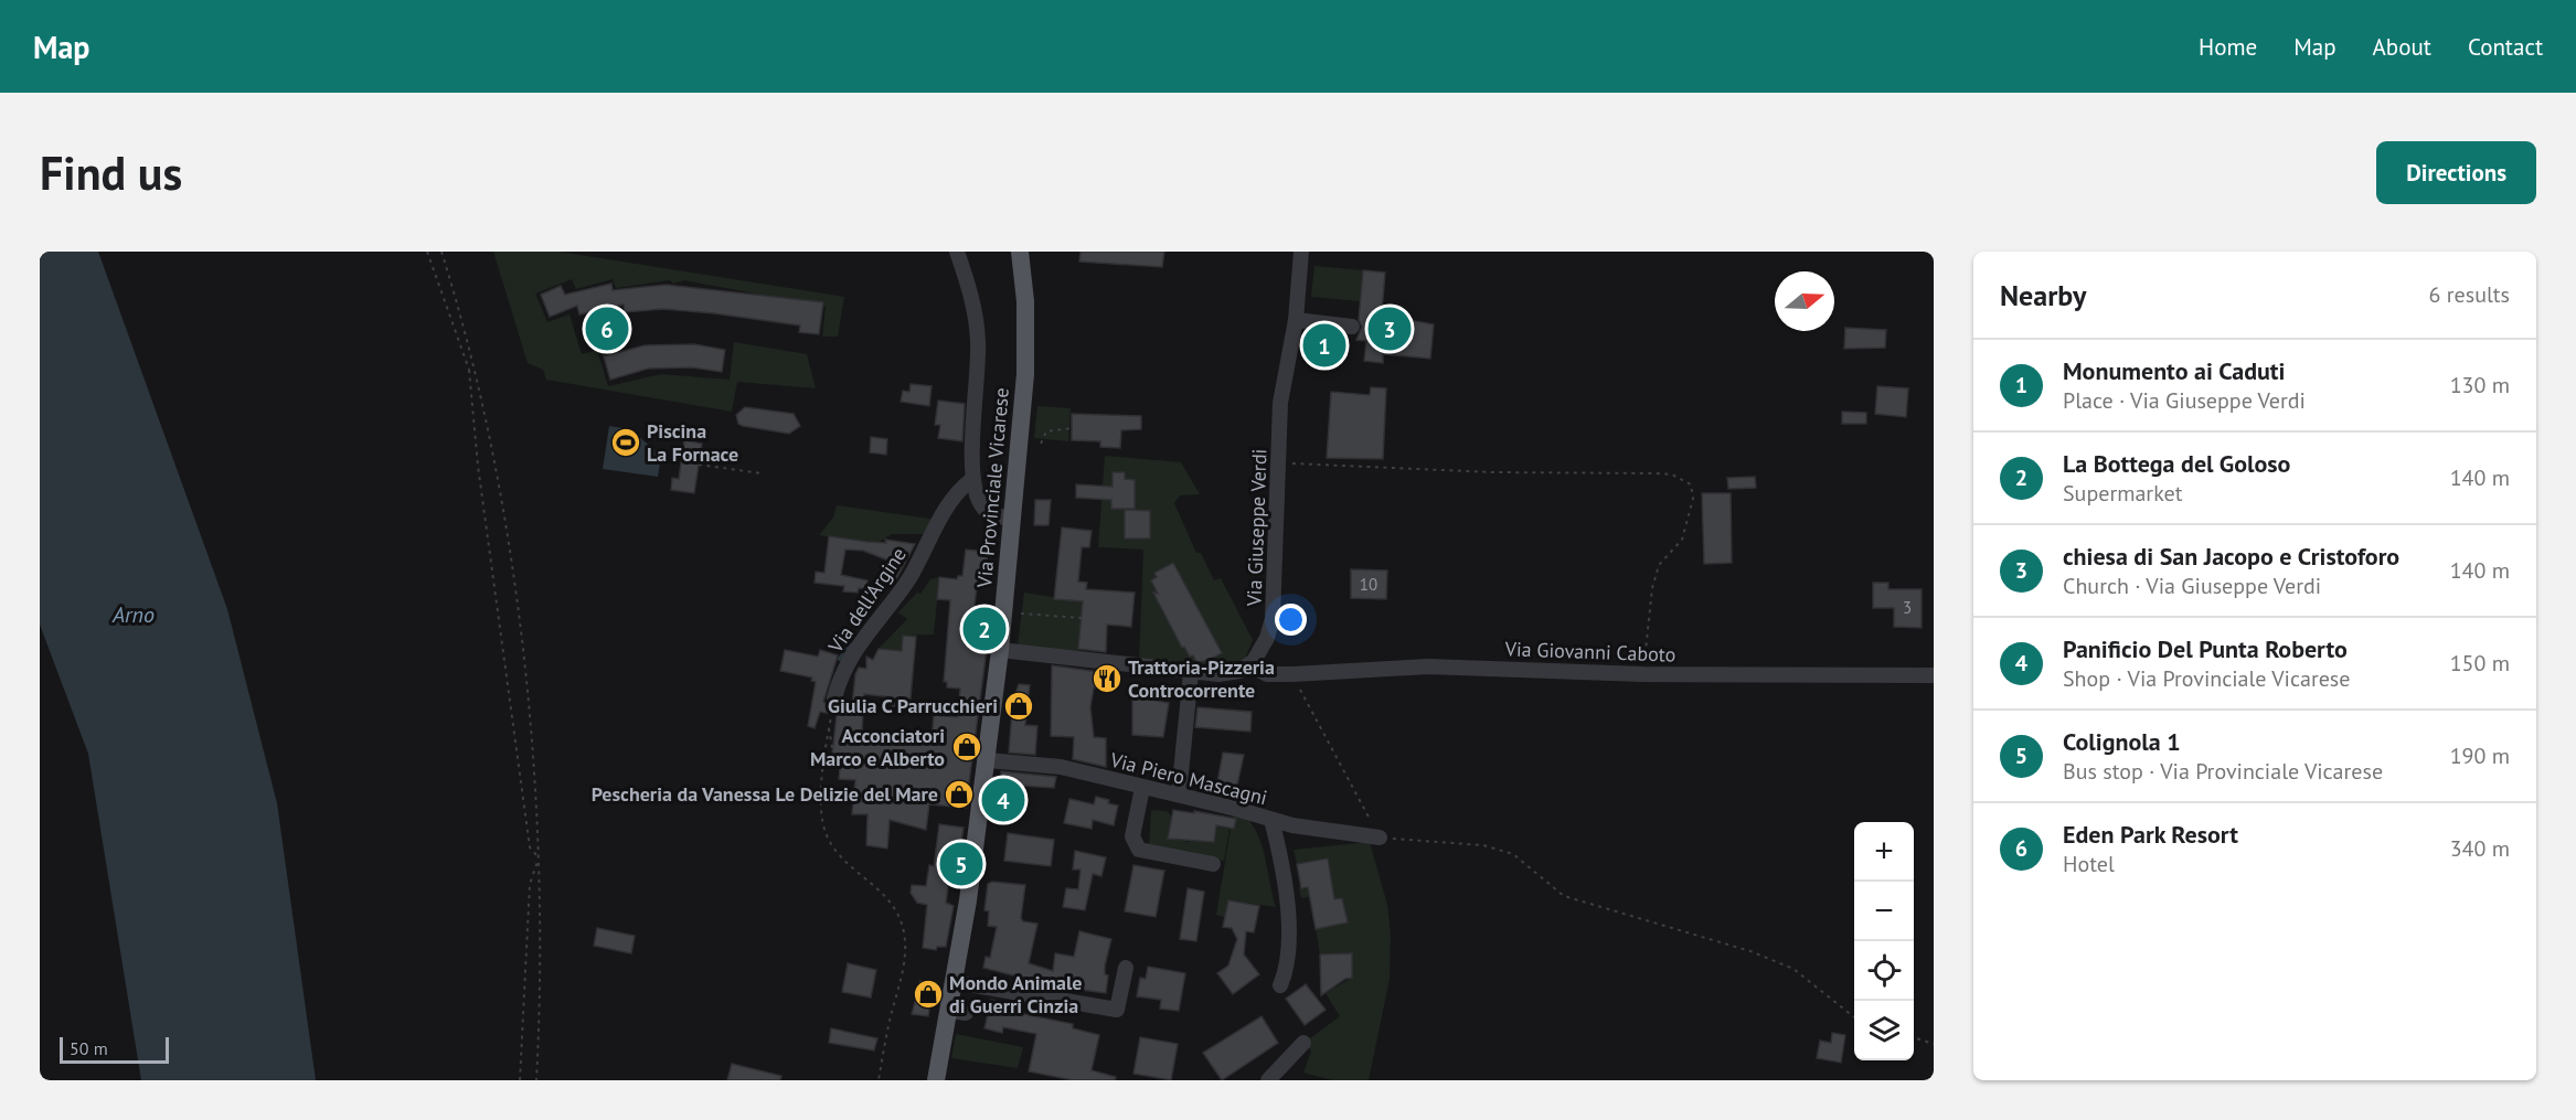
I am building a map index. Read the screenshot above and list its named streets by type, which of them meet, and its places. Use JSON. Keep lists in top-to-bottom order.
{
  "streets": {
    "main road": ["Via Provinciale Vicarese"],
    "street": [
      "Via Giuseppe Verdi",
      "Via dell'Argine",
      "Via Giovanni Caboto",
      "Via Piero Mascagni"
    ]
  },
  "crossings": [
    ["Via Provinciale Vicarese", "Via Piero Mascagni"],
    ["Via Giuseppe Verdi", "Via Giovanni Caboto"]
  ],
  "water": ["Arno"],
  "places": {
    "sports": ["Piscina La Fornace"],
    "restaurant": ["Trattoria-Pizzeria Controcorrente"],
    "shop": [
      "Giulia C Parrucchieri",
      "Acconciatori Marco e Alberto",
      "Pescheria da Vanessa Le Delizie del Mare",
      "Mondo Animale di Guerri Cinzia"
    ]
  },
  "house_numbers": ["10", "3"],
  "scale_bar": "50 m",
  "north": "right",
  "page": {
    "header": "Map",
    "nav": [
      "Home",
      "Map",
      "About",
      "Contact"
    ],
    "buttons": "Directions",
    "title": "Find us",
    "heading": ["Nearby", "6 results"],
    "pins": [
      "3",
      "6",
      "1",
      "2",
      "4",
      "5"
    ],
    "list": [
      {
        "mark": "1",
        "name": "Monumento ai Caduti",
        "note": "Place · Via Giuseppe Verdi",
        "value": "130 m"
      },
      {
        "mark": "2",
        "name": "La Bottega del Goloso",
        "note": "Supermarket",
        "value": "140 m"
      },
      {
        "mark": "3",
        "name": "chiesa di San Jacopo e Cristoforo",
        "note": "Church · Via Giuseppe Verdi",
        "value": "140 m"
      },
      {
        "mark": "4",
        "name": "Panificio Del Punta Roberto",
        "note": "Shop · Via Provinciale Vicarese",
        "value": "150 m"
      },
      {
        "mark": "5",
        "name": "Colignola 1",
        "note": "Bus stop · Via Provinciale Vicarese",
        "value": "190 m"
      },
      {
        "mark": "6",
        "name": "Eden Park Resort",
        "note": "Hotel",
        "value": "340 m"
      }
    ],
    "map_buttons": ["+", "−"],
    "scale": "50 m"
  }
}
